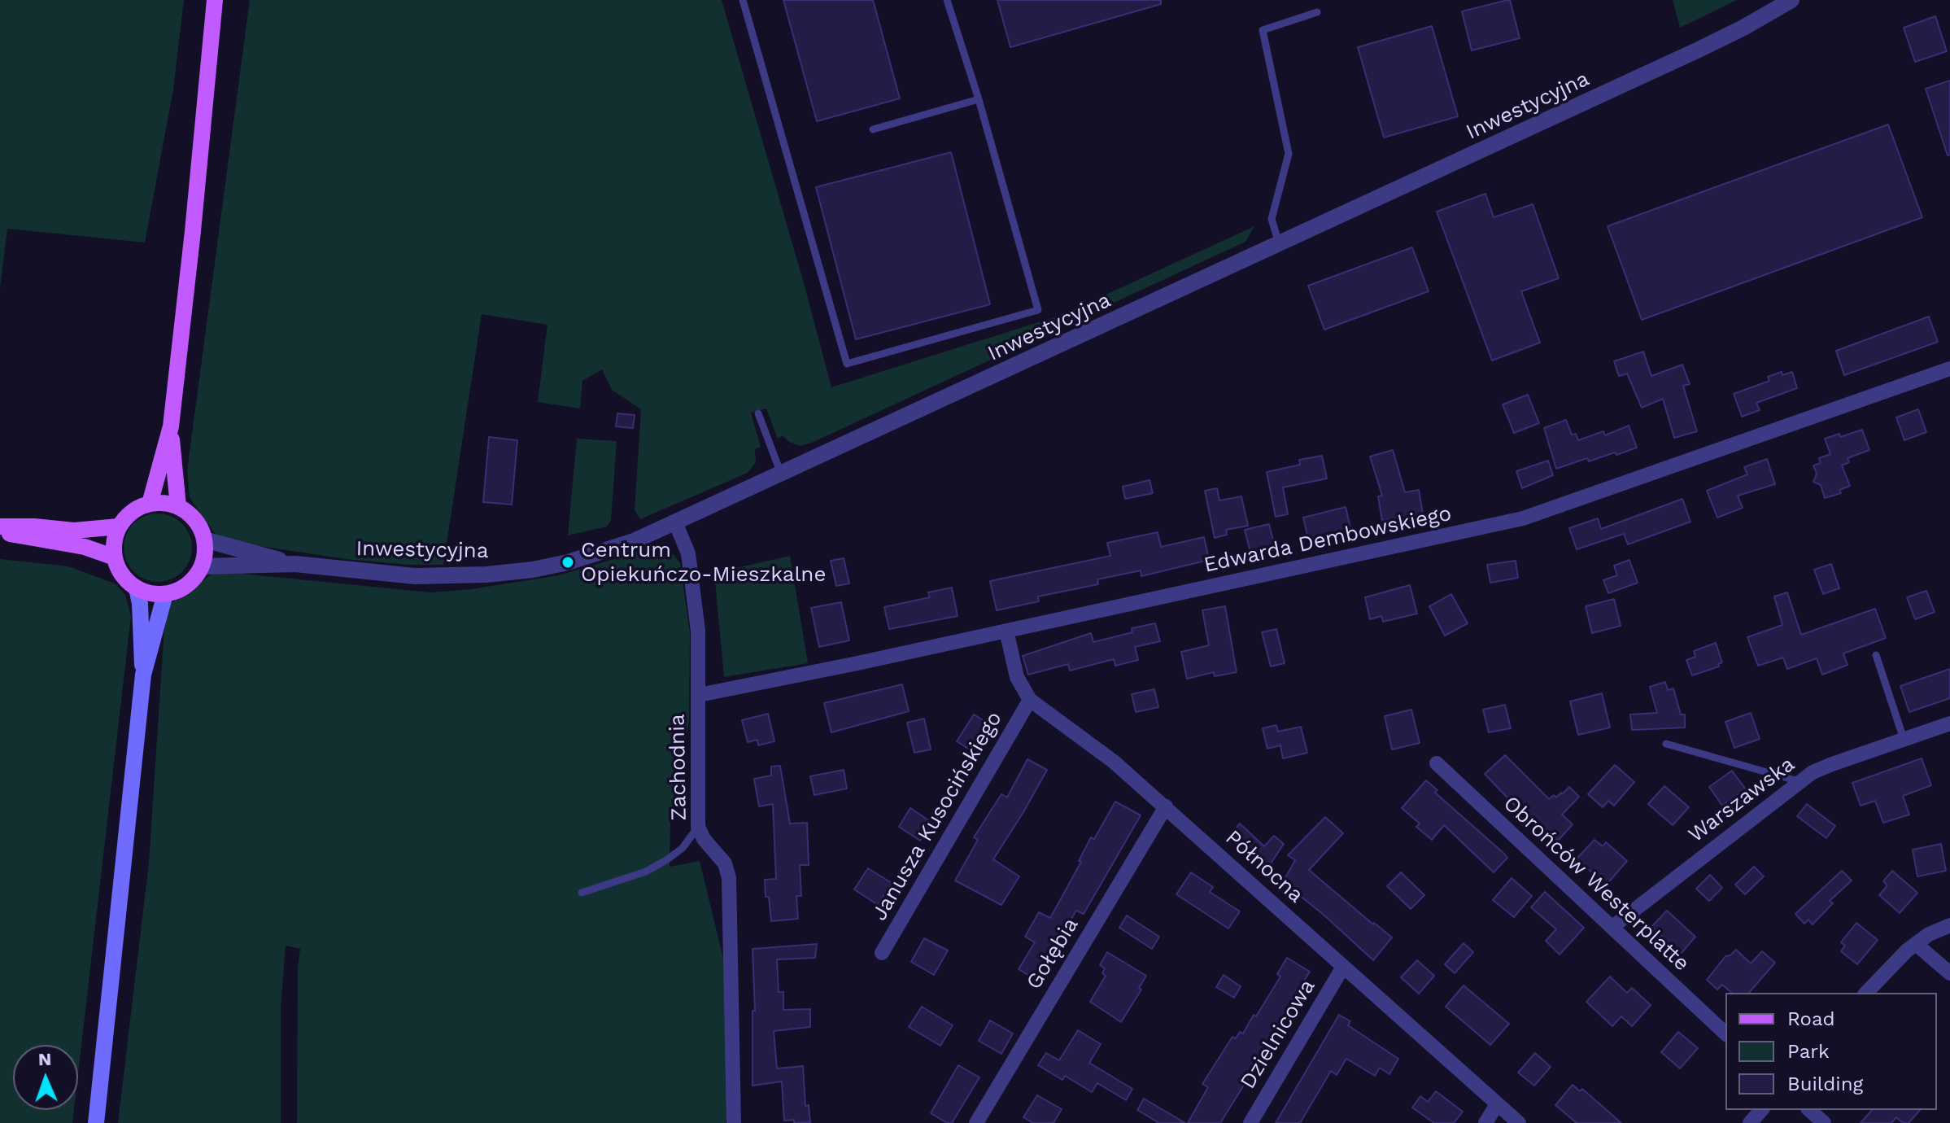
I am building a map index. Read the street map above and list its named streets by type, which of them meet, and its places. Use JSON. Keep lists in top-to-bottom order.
{
  "streets": {
    "street": [
      "Inwestycyjna",
      "Edwarda Dembowskiego",
      "Zachodnia",
      "Warszawska",
      "Janusza Kusocińskiego",
      "Północna",
      "Obrońców Westerplatte",
      "Gołębia",
      "Dzielnicowa"
    ]
  },
  "crossings": [
    ["Inwestycyjna", "Zachodnia"],
    ["Edwarda Dembowskiego", "Zachodnia"],
    ["Edwarda Dembowskiego", "Północna"],
    ["Warszawska", "Obrońców Westerplatte"],
    ["Janusza Kusocińskiego", "Północna"],
    ["Północna", "Gołębia"],
    ["Północna", "Dzielnicowa"]
  ],
  "places": ["Centrum Opiekuńczo-Mieszkalne"],
  "legend": ["Road", "Park", "Building"],
  "north": "top"
}
